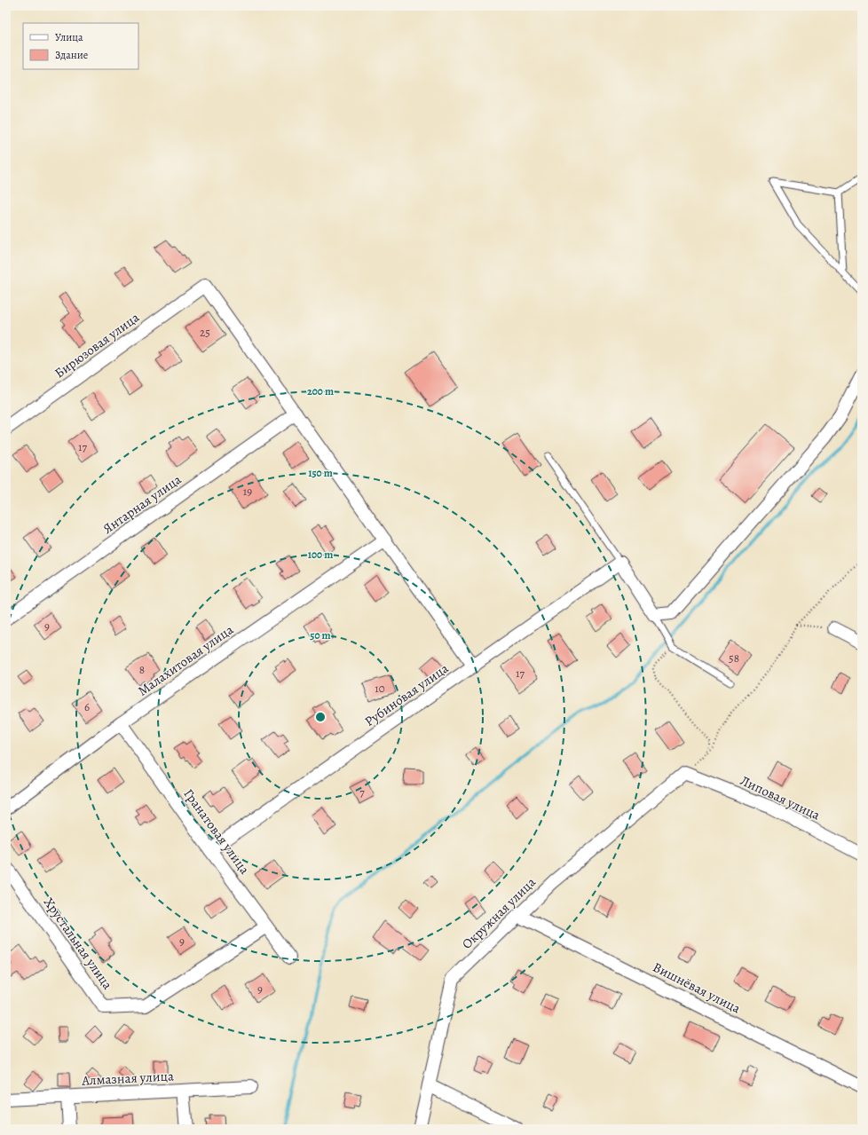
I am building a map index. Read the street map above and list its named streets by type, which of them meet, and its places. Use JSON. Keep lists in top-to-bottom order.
{
  "streets": {
    "street": [
      "Бирюзовая улица",
      "Янтарная улица",
      "Малахитовая улица",
      "Рубиновая улица",
      "Липовая улица",
      "Гранатовая улица",
      "Окружная улица",
      "Хрустальная улица",
      "Вишнёвая улица",
      "Алмазная улица"
    ]
  },
  "crossings": [
    ["Бирюзовая улица", "Янтарная улица"],
    ["Малахитовая улица", "Гранатовая улица"],
    ["Рубиновая улица", "Гранатовая улица"],
    ["Липовая улица", "Окружная улица"],
    ["Гранатовая улица", "Хрустальная улица"],
    ["Окружная улица", "Вишнёвая улица"]
  ],
  "house_numbers": [
    "25",
    "17",
    "19",
    "9",
    "58",
    "8",
    "17",
    "10",
    "6",
    "7",
    "9",
    "9"
  ],
  "legend": ["Улица", "Здание"],
  "rings": [
    "200 m",
    "150 m",
    "100 m",
    "50 m"
  ]
}
